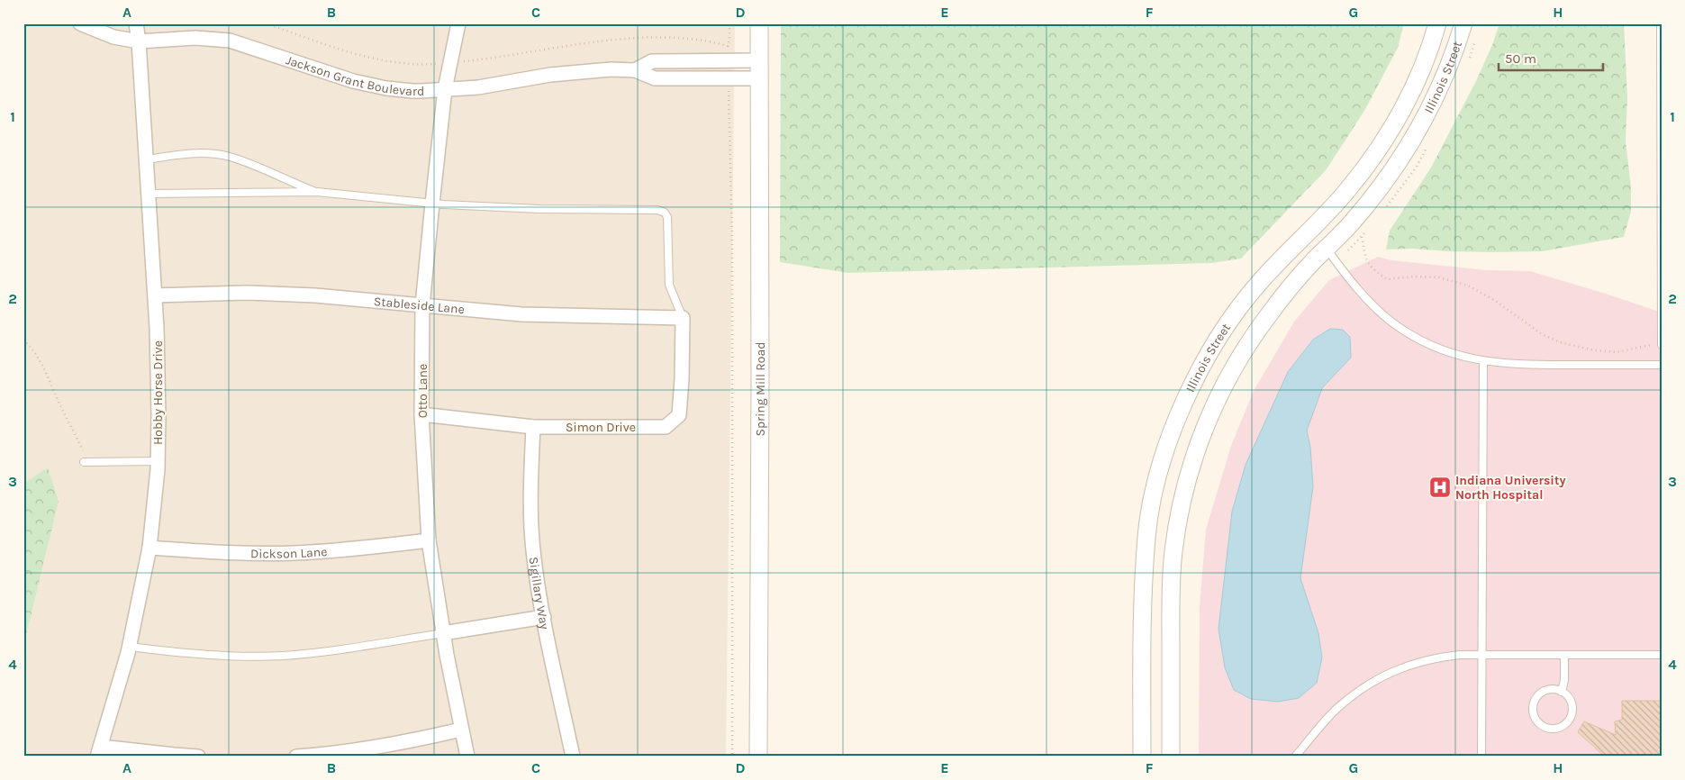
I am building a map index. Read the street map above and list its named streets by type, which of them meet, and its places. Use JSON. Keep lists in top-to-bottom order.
{
  "streets": {
    "street": [
      "Jackson Grant Boulevard",
      "Illinois Street",
      "Stableside Lane",
      "Spring Mill Road",
      "Otto Lane",
      "Hobby Horse Drive",
      "Simon Drive",
      "Dickson Lane",
      "Sigillary Way"
    ]
  },
  "crossings": [
    ["Jackson Grant Boulevard", "Spring Mill Road"],
    ["Jackson Grant Boulevard", "Otto Lane"],
    ["Jackson Grant Boulevard", "Hobby Horse Drive"],
    ["Stableside Lane", "Otto Lane"],
    ["Stableside Lane", "Hobby Horse Drive"],
    ["Stableside Lane", "Simon Drive"],
    ["Otto Lane", "Simon Drive"],
    ["Otto Lane", "Dickson Lane"],
    ["Hobby Horse Drive", "Dickson Lane"],
    ["Simon Drive", "Sigillary Way"]
  ],
  "places": {
    "hospital": ["Indiana University North Hospital"]
  },
  "scale_bar": "50 m",
  "grid": {
    "columns": [
      "A",
      "B",
      "C",
      "D",
      "E",
      "F",
      "G",
      "H"
    ],
    "rows": [
      "1",
      "2",
      "3",
      "4"
    ]
  }
}
